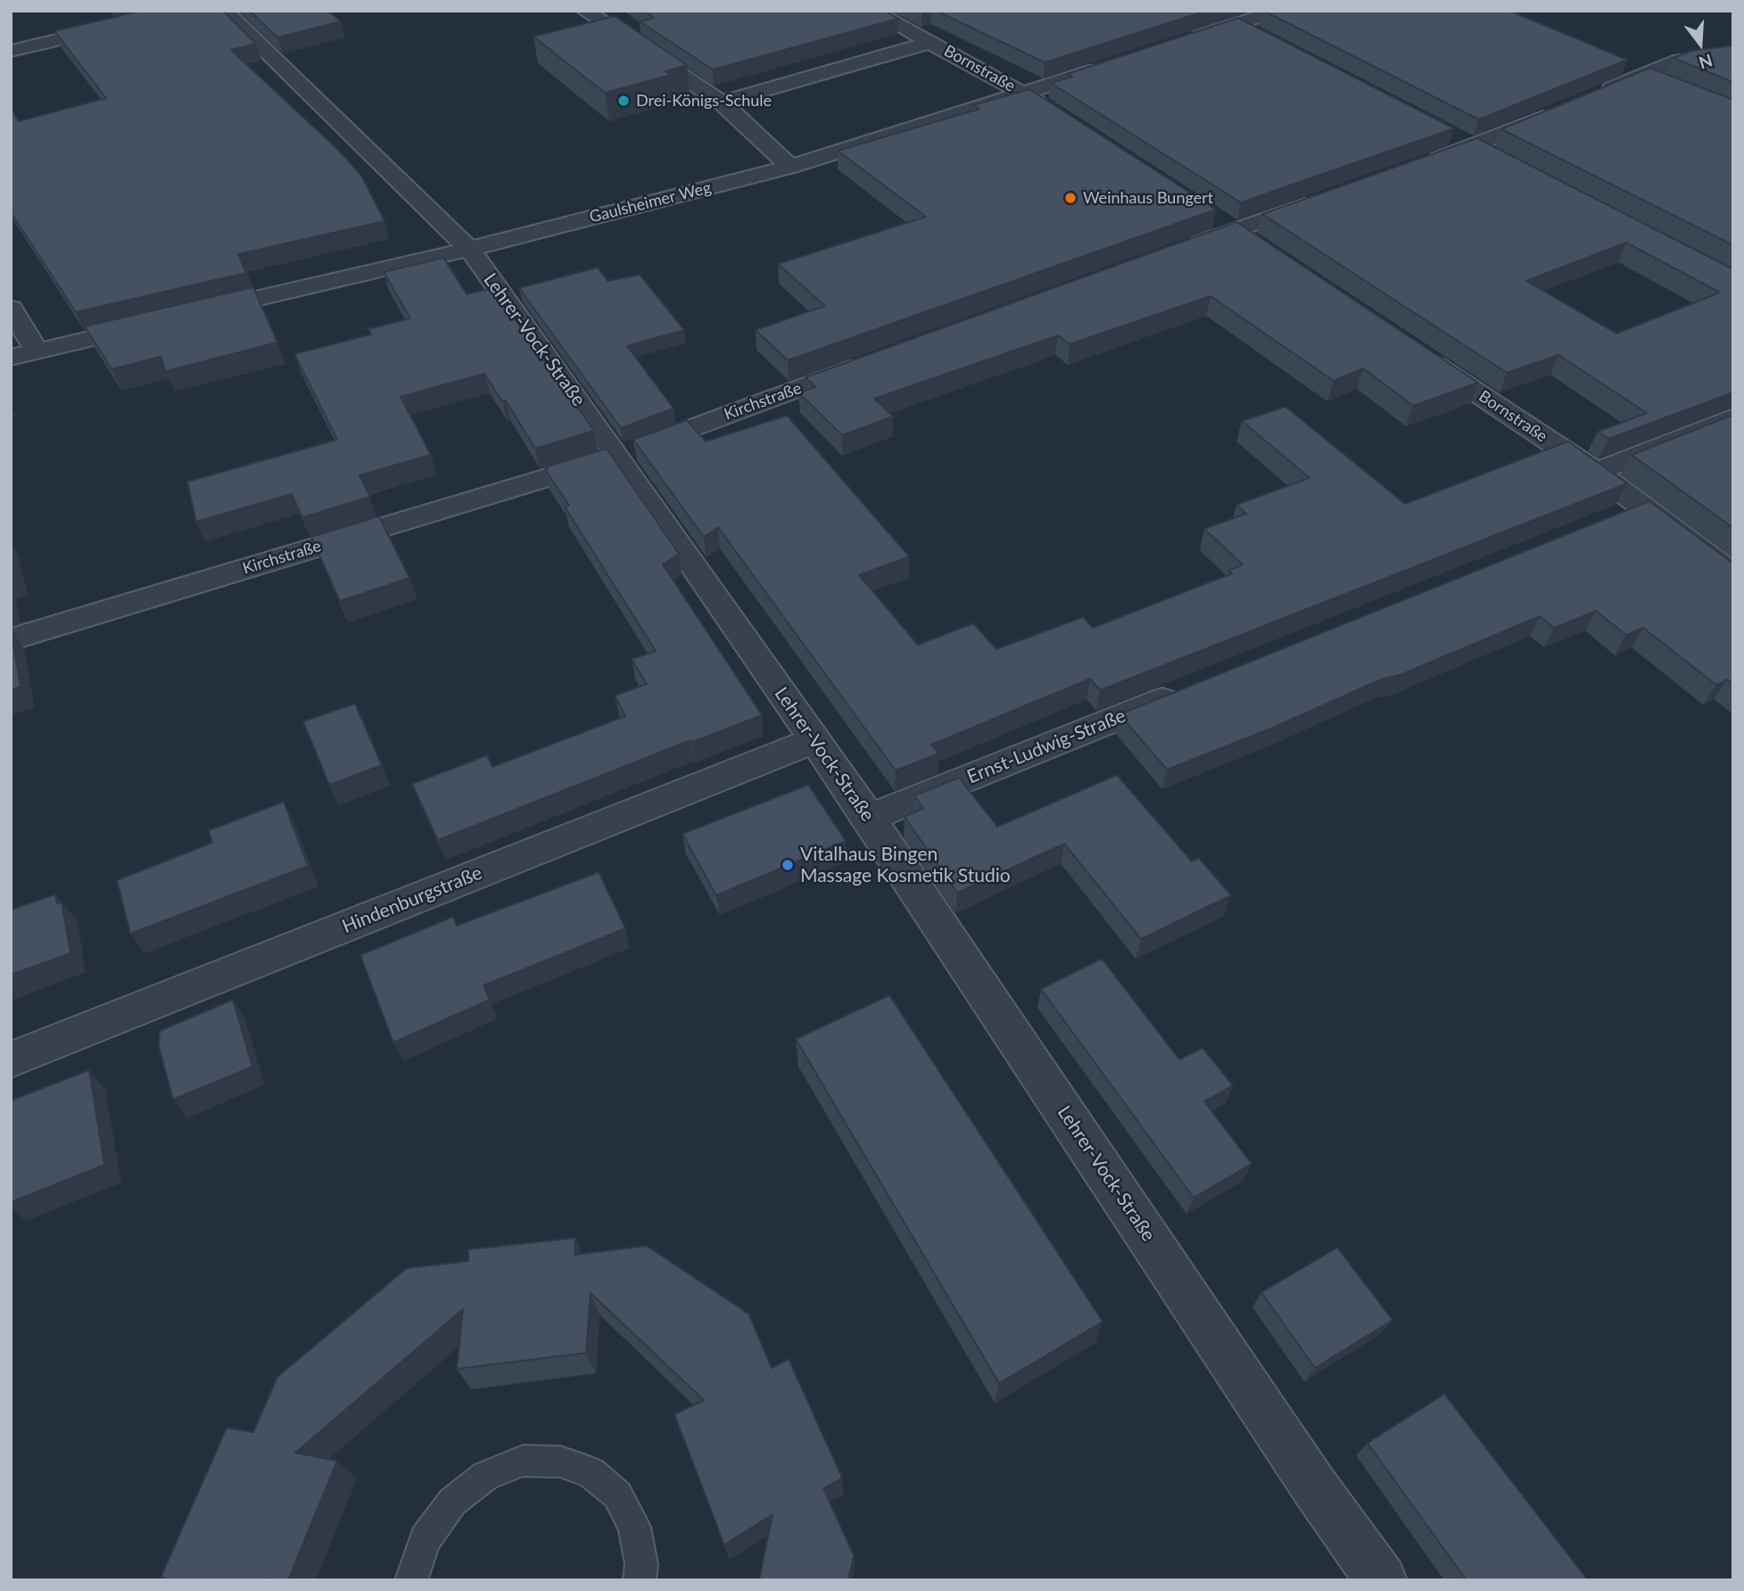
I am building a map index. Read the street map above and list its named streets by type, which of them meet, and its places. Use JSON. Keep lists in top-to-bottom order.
{
  "streets": {
    "street": [
      "Bornstraße",
      "Gaulsheimer Weg",
      "Lehrer-Vock-Straße",
      "Kirchstraße",
      "Ernst-Ludwig-Straße",
      "Hindenburgstraße"
    ]
  },
  "crossings": [
    ["Bornstraße", "Gaulsheimer Weg"],
    ["Gaulsheimer Weg", "Lehrer-Vock-Straße"],
    ["Lehrer-Vock-Straße", "Kirchstraße"],
    ["Lehrer-Vock-Straße", "Ernst-Ludwig-Straße"],
    ["Lehrer-Vock-Straße", "Hindenburgstraße"]
  ],
  "places": ["Drei-Königs-Schule", "Weinhaus Bungert", "Vitalhaus Bingen Massage Kosmetik Studio"],
  "north": "bottom"
}
